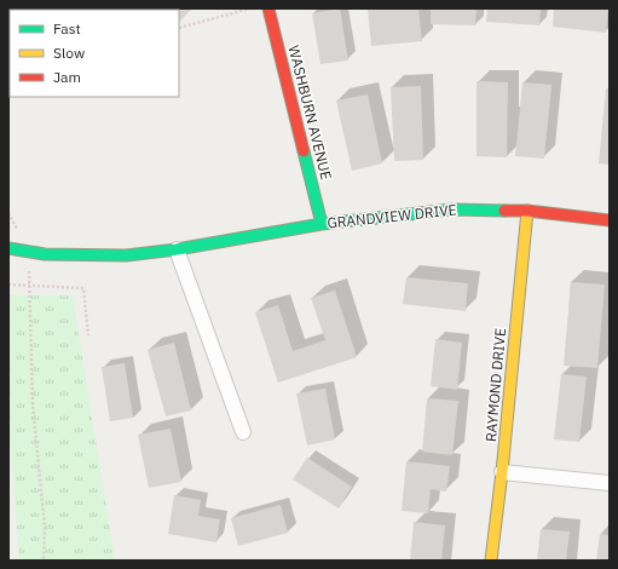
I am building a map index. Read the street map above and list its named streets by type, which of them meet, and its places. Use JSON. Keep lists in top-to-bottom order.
{
  "streets": {
    "street": ["WASHBURN AVENUE", "GRANDVIEW DRIVE", "RAYMOND DRIVE"]
  },
  "crossings": [
    ["WASHBURN AVENUE", "GRANDVIEW DRIVE"],
    ["GRANDVIEW DRIVE", "RAYMOND DRIVE"]
  ],
  "legend": ["Fast", "Slow", "Jam"]
}
